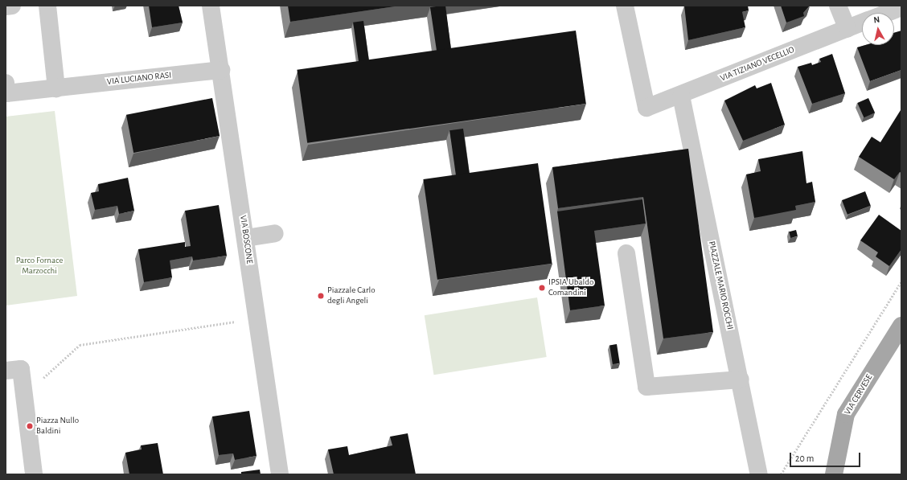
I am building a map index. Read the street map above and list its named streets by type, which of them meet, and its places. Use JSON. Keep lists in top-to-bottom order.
{
  "streets": {
    "main road": ["VIA CERVESE"],
    "street": [
      "VIA TIZIANO VECELLIO",
      "VIA LUCIANO RASI",
      "VIA BOSCONE",
      "PIAZZALE MARIO ROCCHI"
    ]
  },
  "crossings": [
    ["VIA TIZIANO VECELLIO", "PIAZZALE MARIO ROCCHI"],
    ["VIA LUCIANO RASI", "VIA BOSCONE"]
  ],
  "parks": ["Parco Fornace Marzocchi"],
  "places": ["IPSIA Ubaldo Comandini", "Piazzale Carlo degli Angeli", "Piazza Nullo Baldini"],
  "scale_bar": "20 m",
  "north": "top"
}
